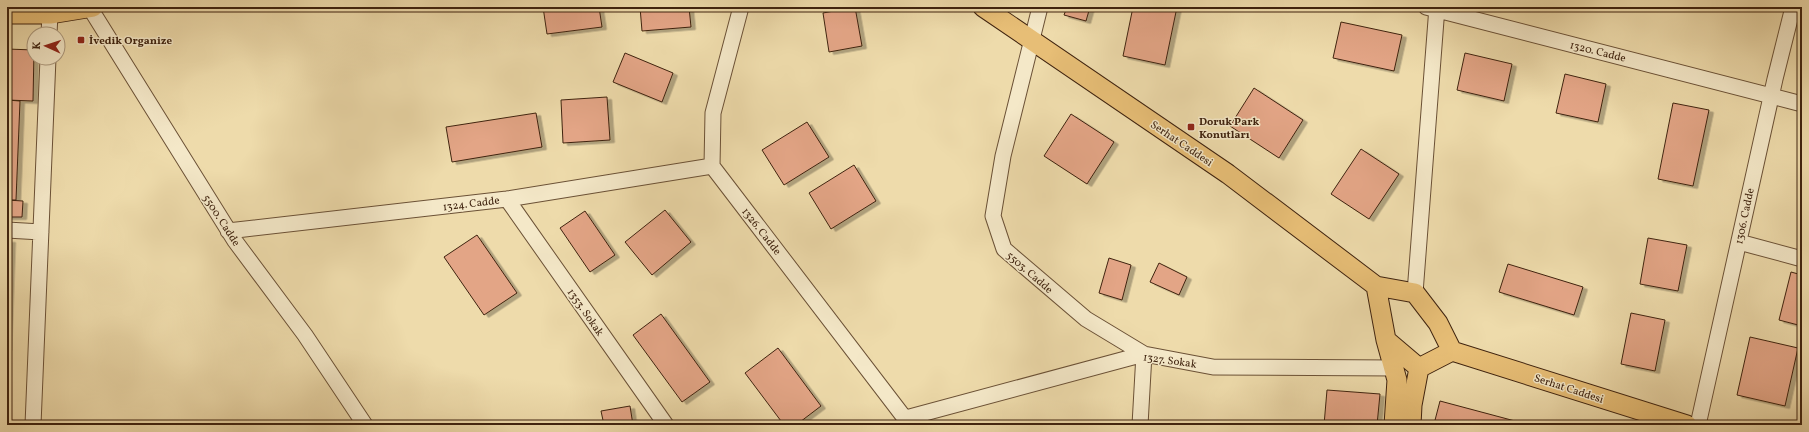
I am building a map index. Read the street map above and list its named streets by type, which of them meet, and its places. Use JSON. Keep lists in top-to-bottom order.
{
  "streets": {
    "main road": ["Serhat Caddesi"],
    "street": [
      "1320. Cadde",
      "1324. Cadde",
      "1306. Cadde",
      "5500. Cadde",
      "1326. Cadde",
      "5503. Cadde",
      "1353. Sokak",
      "1327. Sokak"
    ]
  },
  "crossings": [
    ["1320. Cadde", "1306. Cadde"],
    ["Serhat Caddesi", "5503. Cadde"],
    ["1324. Cadde", "5500. Cadde"],
    ["1324. Cadde", "1326. Cadde"],
    ["1324. Cadde", "1353. Sokak"],
    ["1326. Cadde", "1327. Sokak"],
    ["5503. Cadde", "1327. Sokak"]
  ],
  "places": {
    "transit": ["İvedik Organize", "Doruk Park Konutları"]
  },
  "north": "left"
}
